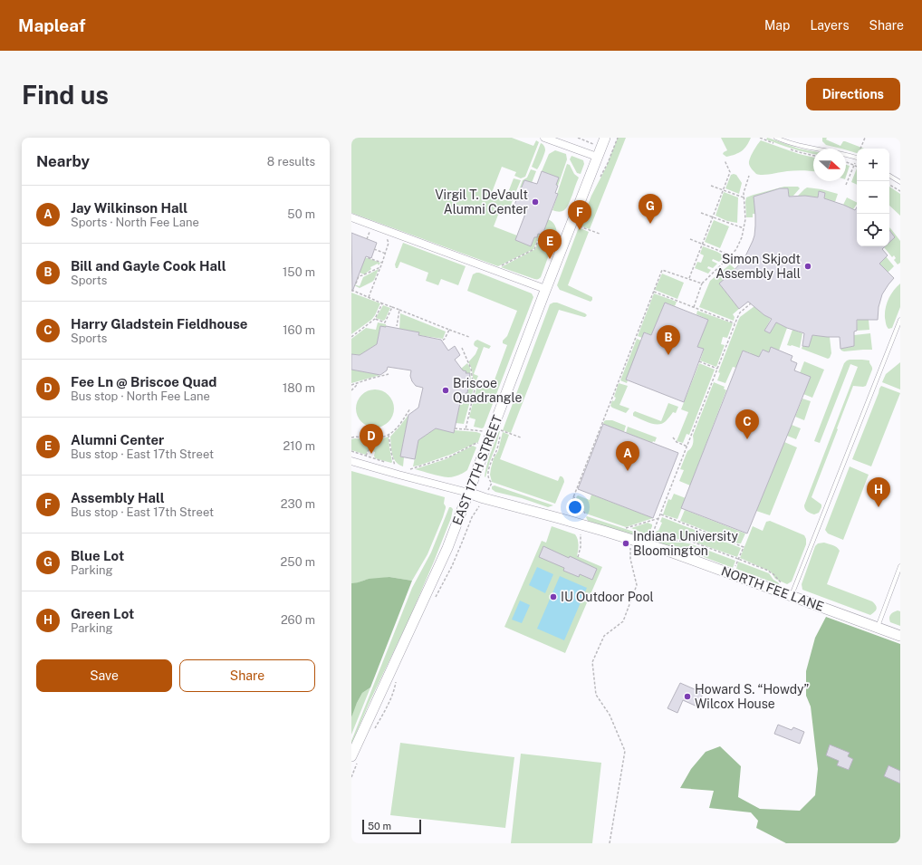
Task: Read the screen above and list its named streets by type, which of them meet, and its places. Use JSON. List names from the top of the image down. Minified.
{"streets":{"main road":["EAST 17TH STREET","NORTH FEE LANE"]},"crossings":[["EAST 17TH STREET","NORTH FEE LANE"]],"places":["Virgil T. DeVault Alumni Center","Simon Skjodt Assembly Hall","Briscoe Quadrangle","Indiana University Bloomington","IU Outdoor Pool","Howard S. “Howdy” Wilcox House"],"scale_bar":"50 m","north":"right","page":{"header":"Mapleaf","nav":["Map","Layers","Share"],"buttons":["Directions",["Save","Share"]],"title":"Find us","heading":["Nearby","8 results"],"map_buttons":["+","−"],"list":[{"mark":"A","name":"Jay Wilkinson Hall","note":"Sports · North Fee Lane","value":"50 m"},{"mark":"B","name":"Bill and Gayle Cook Hall","note":"Sports","value":"150 m"},{"mark":"C","name":"Harry Gladstein Fieldhouse","note":"Sports","value":"160 m"},{"mark":"D","name":"Fee Ln @ Briscoe Quad","note":"Bus stop · North Fee Lane","value":"180 m"},{"mark":"E","name":"Alumni Center","note":"Bus stop · East 17th Street","value":"210 m"},{"mark":"F","name":"Assembly Hall","note":"Bus stop · East 17th Street","value":"230 m"},{"mark":"G","name":"Blue Lot","note":"Parking","value":"250 m"},{"mark":"H","name":"Green Lot","note":"Parking","value":"260 m"}],"pins":["G","F","E","B","C","D","A","H"],"scale":"50 m"}}
